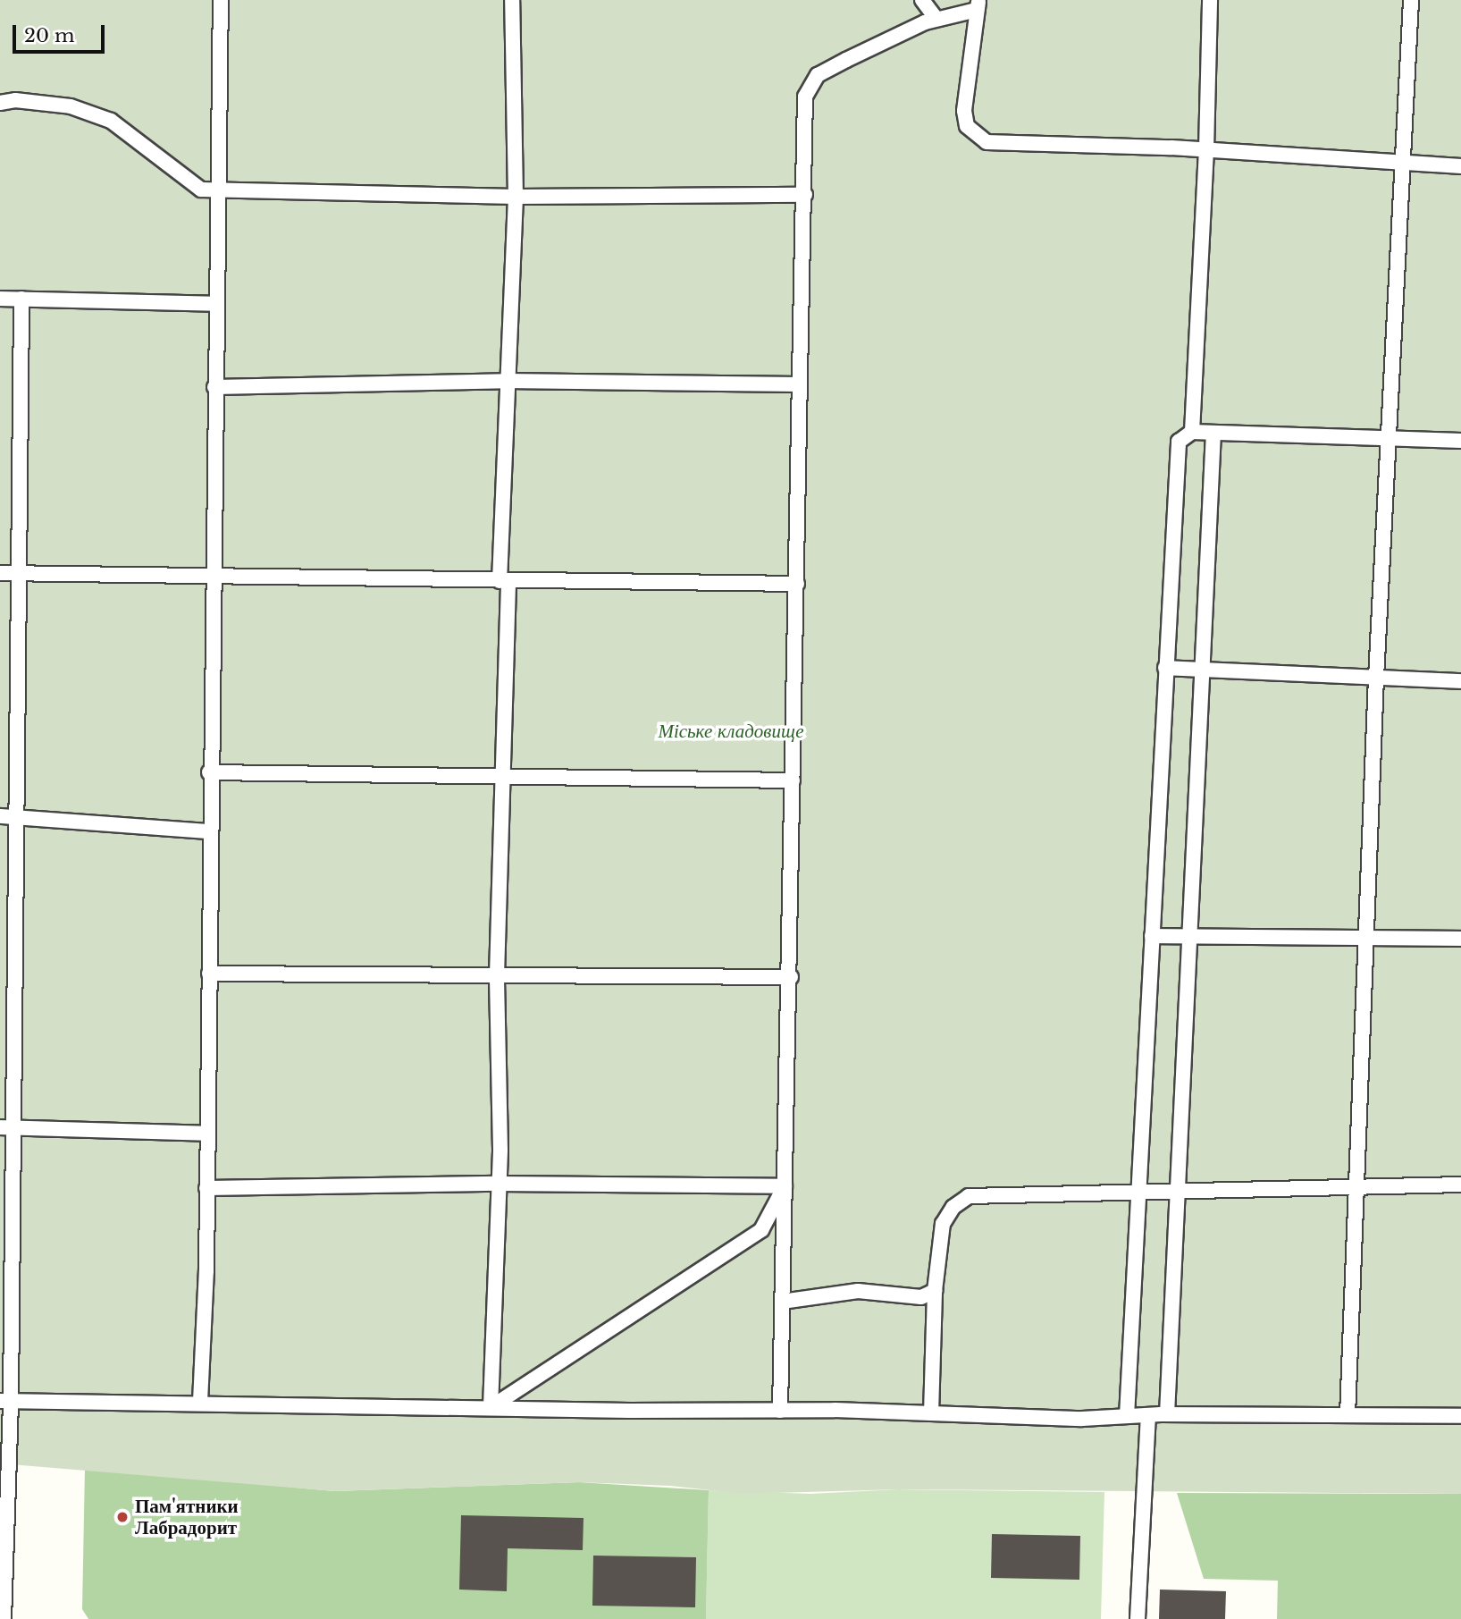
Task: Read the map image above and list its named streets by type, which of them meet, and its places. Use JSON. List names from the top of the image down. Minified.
{"parks":["Міське кладовище"],"places":["Пам'ятники Лабрадорит"],"scale_bar":"20 m"}
